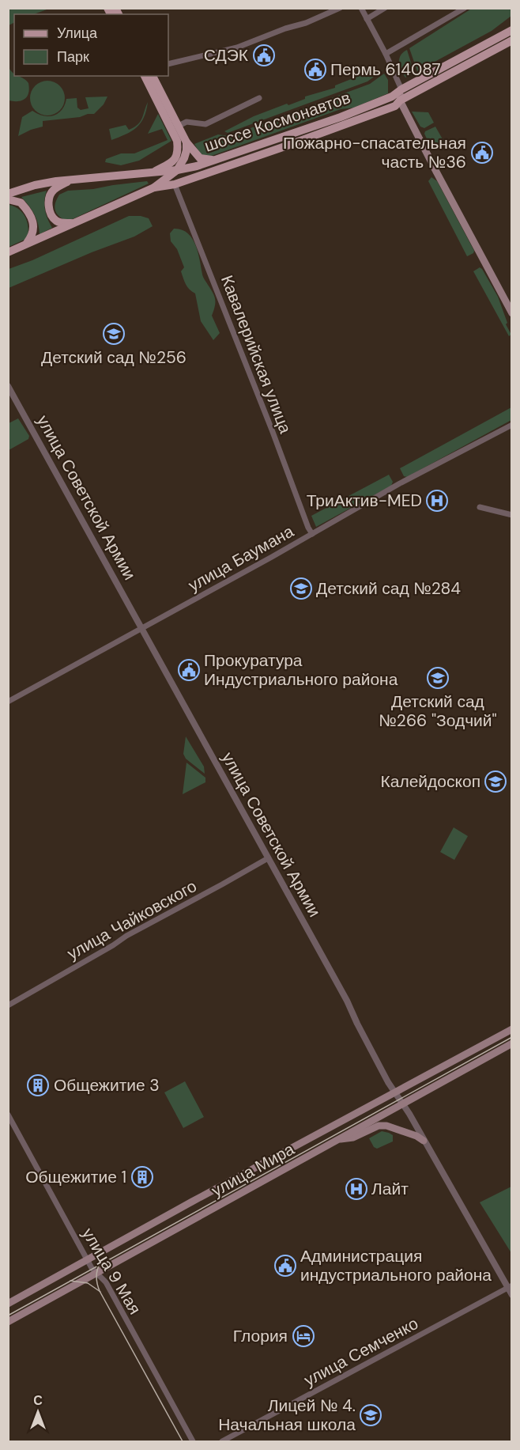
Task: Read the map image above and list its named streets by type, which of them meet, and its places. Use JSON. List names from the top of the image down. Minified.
{"streets":{"main road":["шоссе Космонавтов","улица Мира"],"street":["Кавалерийская улица","улица Советской Армии","улица Баумана","улица Чайковского","улица 9 Мая","улица Семченко"]},"crossings":[["шоссе Космонавтов","Кавалерийская улица"],["Кавалерийская улица","улица Баумана"],["улица Советской Армии","улица Баумана"],["улица Советской Армии","улица Чайковского"],["улица Советской Армии","улица Мира"],["улица Советской Армии","улица Семченко"],["улица Мира","улица 9 Мая"]],"places":{"public building":["СДЭК","Пермь 614087","Пожарно-спасательная часть №36","Прокуратура Индустриального района","Администрация индустриального района"],"school or university":["Детский сад №256","Детский сад №284","Детский сад №266 \"Зодчий\"","Калейдоскоп","Лицей № 4. Начальная школа"],"hospital":["ТриАктив-MED","Лайт"],"building":["Общежитие 3","Общежитие 1"],"hotel":["Глория"]},"legend":["Улица","Парк"],"north":"top"}
